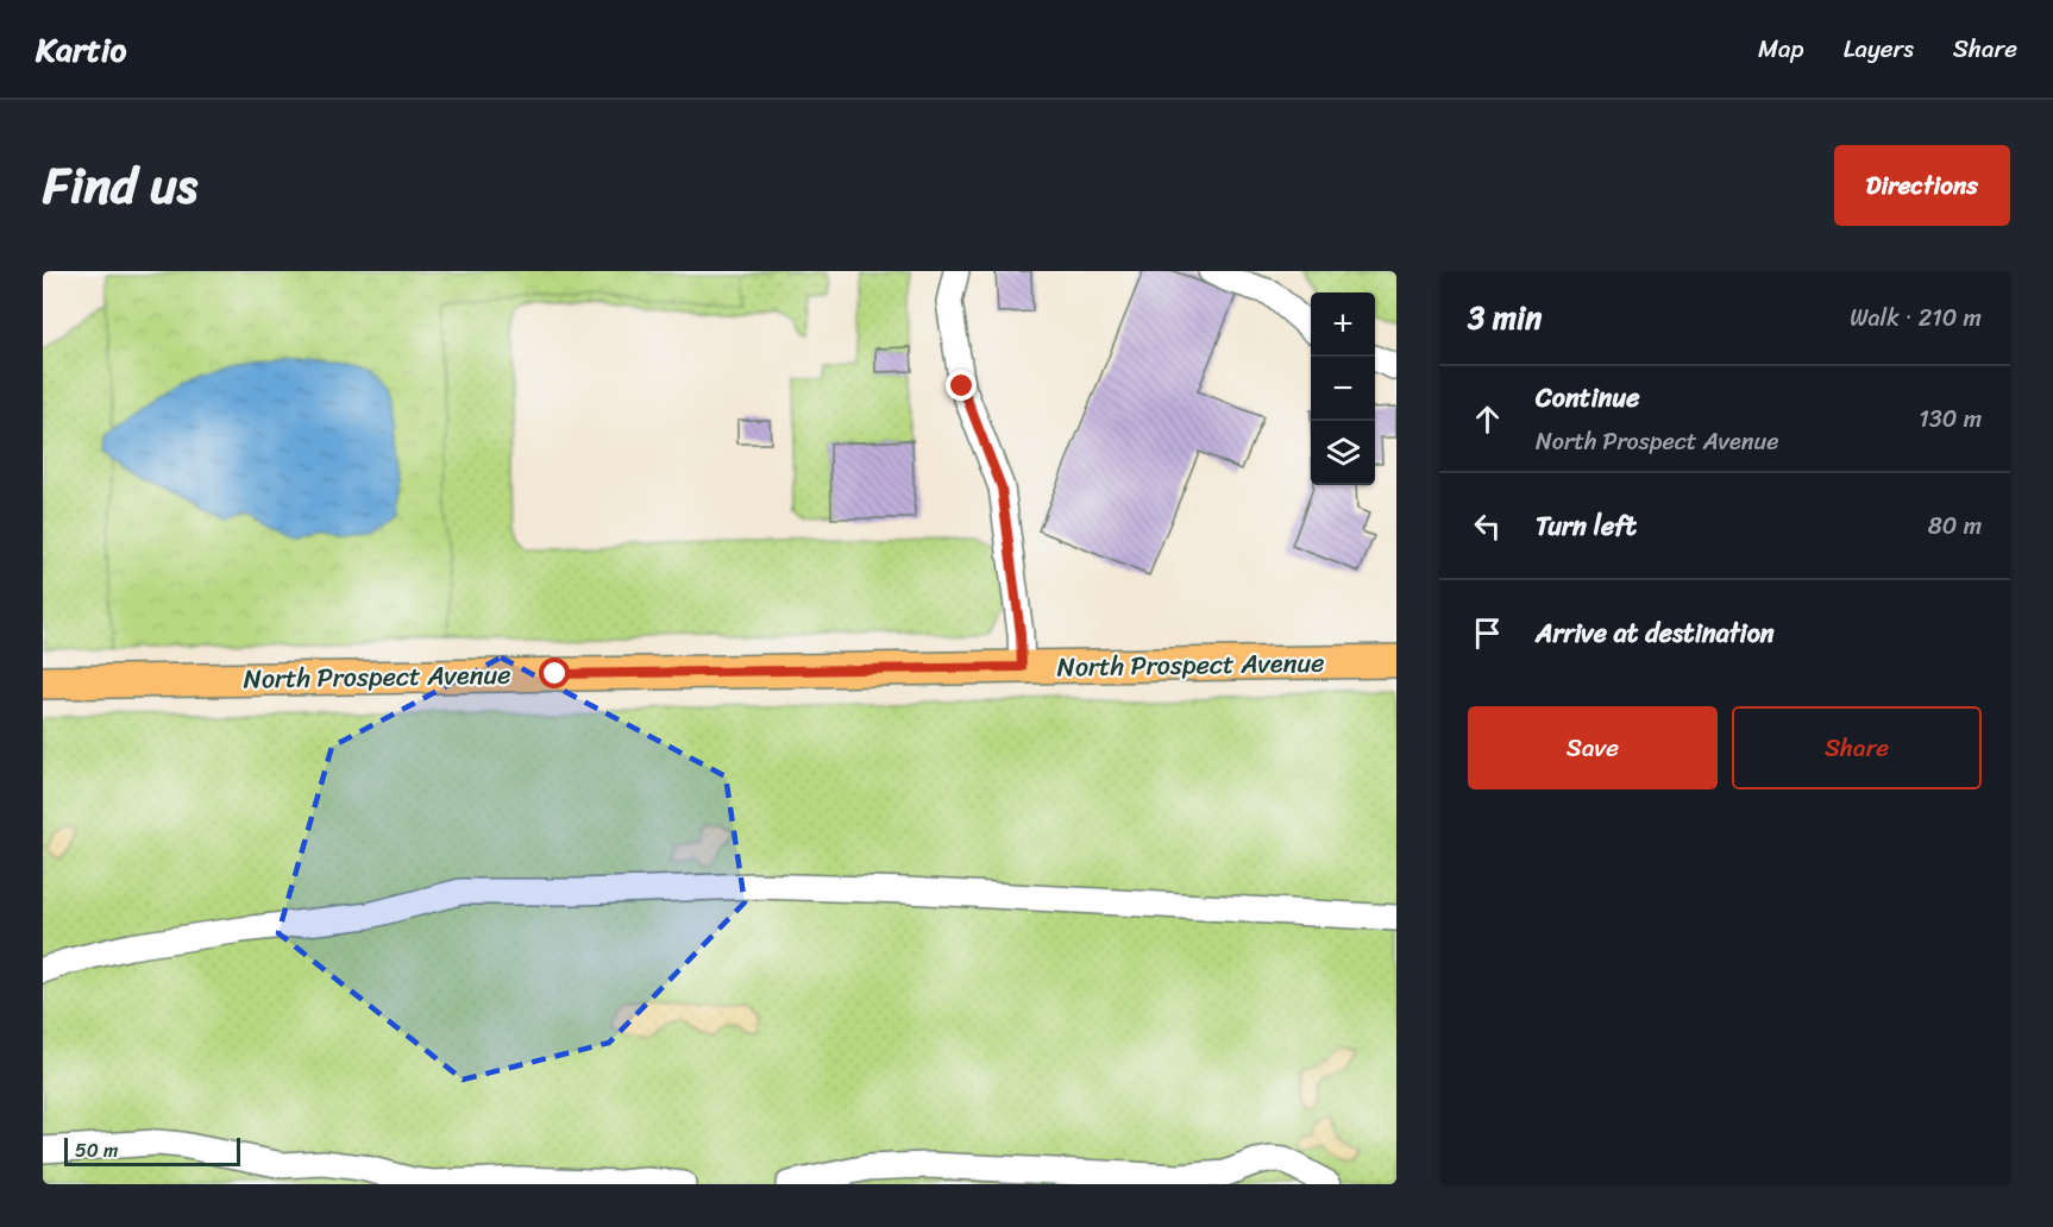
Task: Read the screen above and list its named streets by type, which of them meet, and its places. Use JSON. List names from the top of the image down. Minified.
{"streets":{"main road":["North Prospect Avenue"]},"scale_bar":"50 m","page":{"header":"Kartio","nav":["Map","Layers","Share"],"title":"Find us","buttons":["Directions",["Save","Share"]],"heading":["3 min","Walk · 210 m"],"map_buttons":["+","−"],"list":[["Continue","North Prospect Avenue","130 m"],["Turn left","80 m"],"Arrive at destination"],"scale":"50 m"}}
